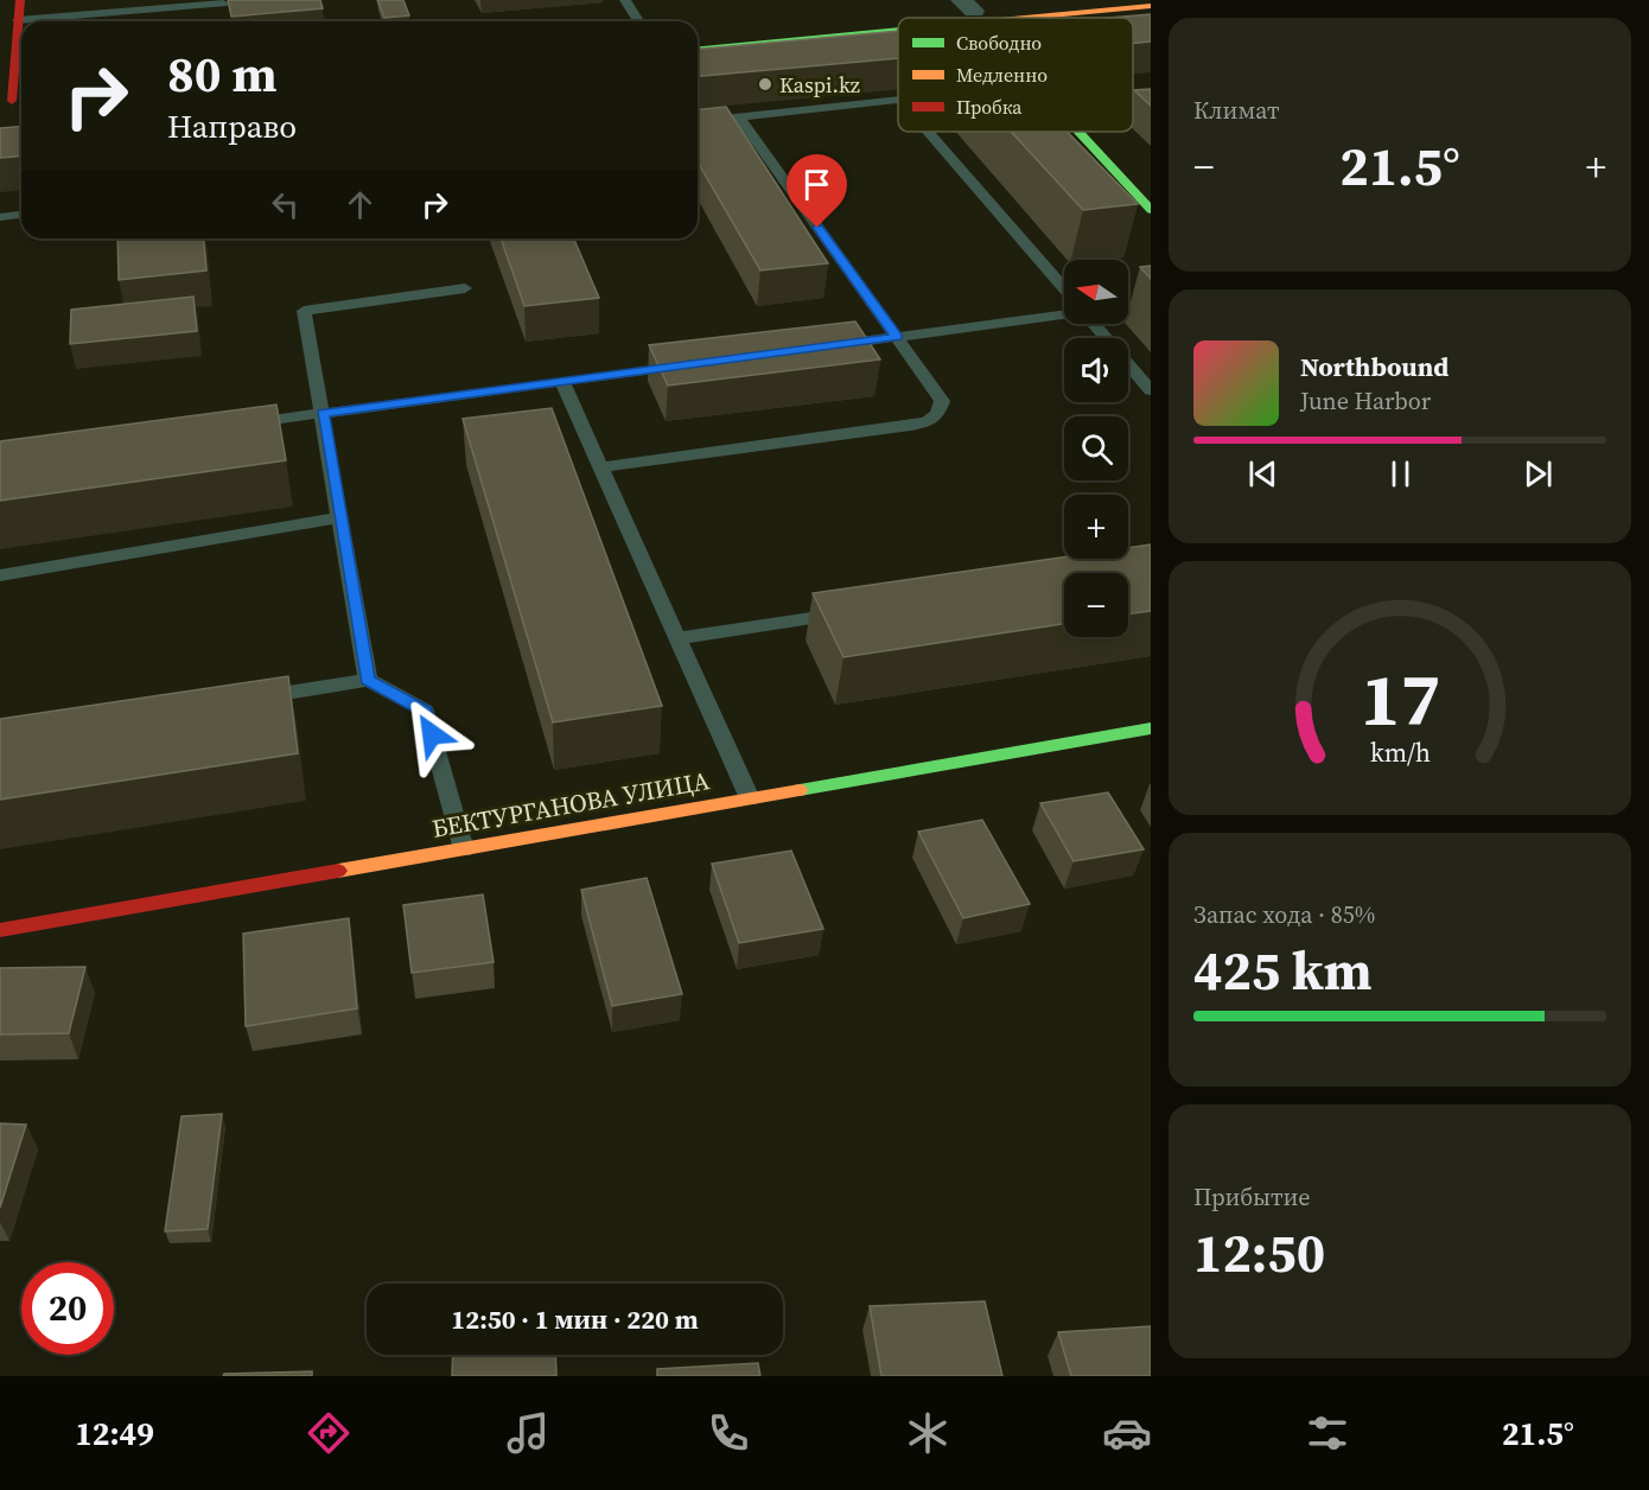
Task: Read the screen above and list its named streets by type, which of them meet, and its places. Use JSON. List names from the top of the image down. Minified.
{"streets":{"street":["БЕКТУРГАНОВА УЛИЦА"]},"places":["Kaspi.kz"],"legend":["Свободно","Медленно","Пробка"],"north":"left","page":{"tile":["Климат",["Запас хода · 85%","425 km"],["Прибытие","12:50"]],"turn":["80 m","Направо"],"heat":["−","21.5°","+"],"map_buttons":["+","−"],"song":["Northbound","June Harbor"],"limit":"20","trip":"12:50 · 1 мин · 220 m","tabs":["12:49","21.5°"],"gauge":["17","km/h"]}}
